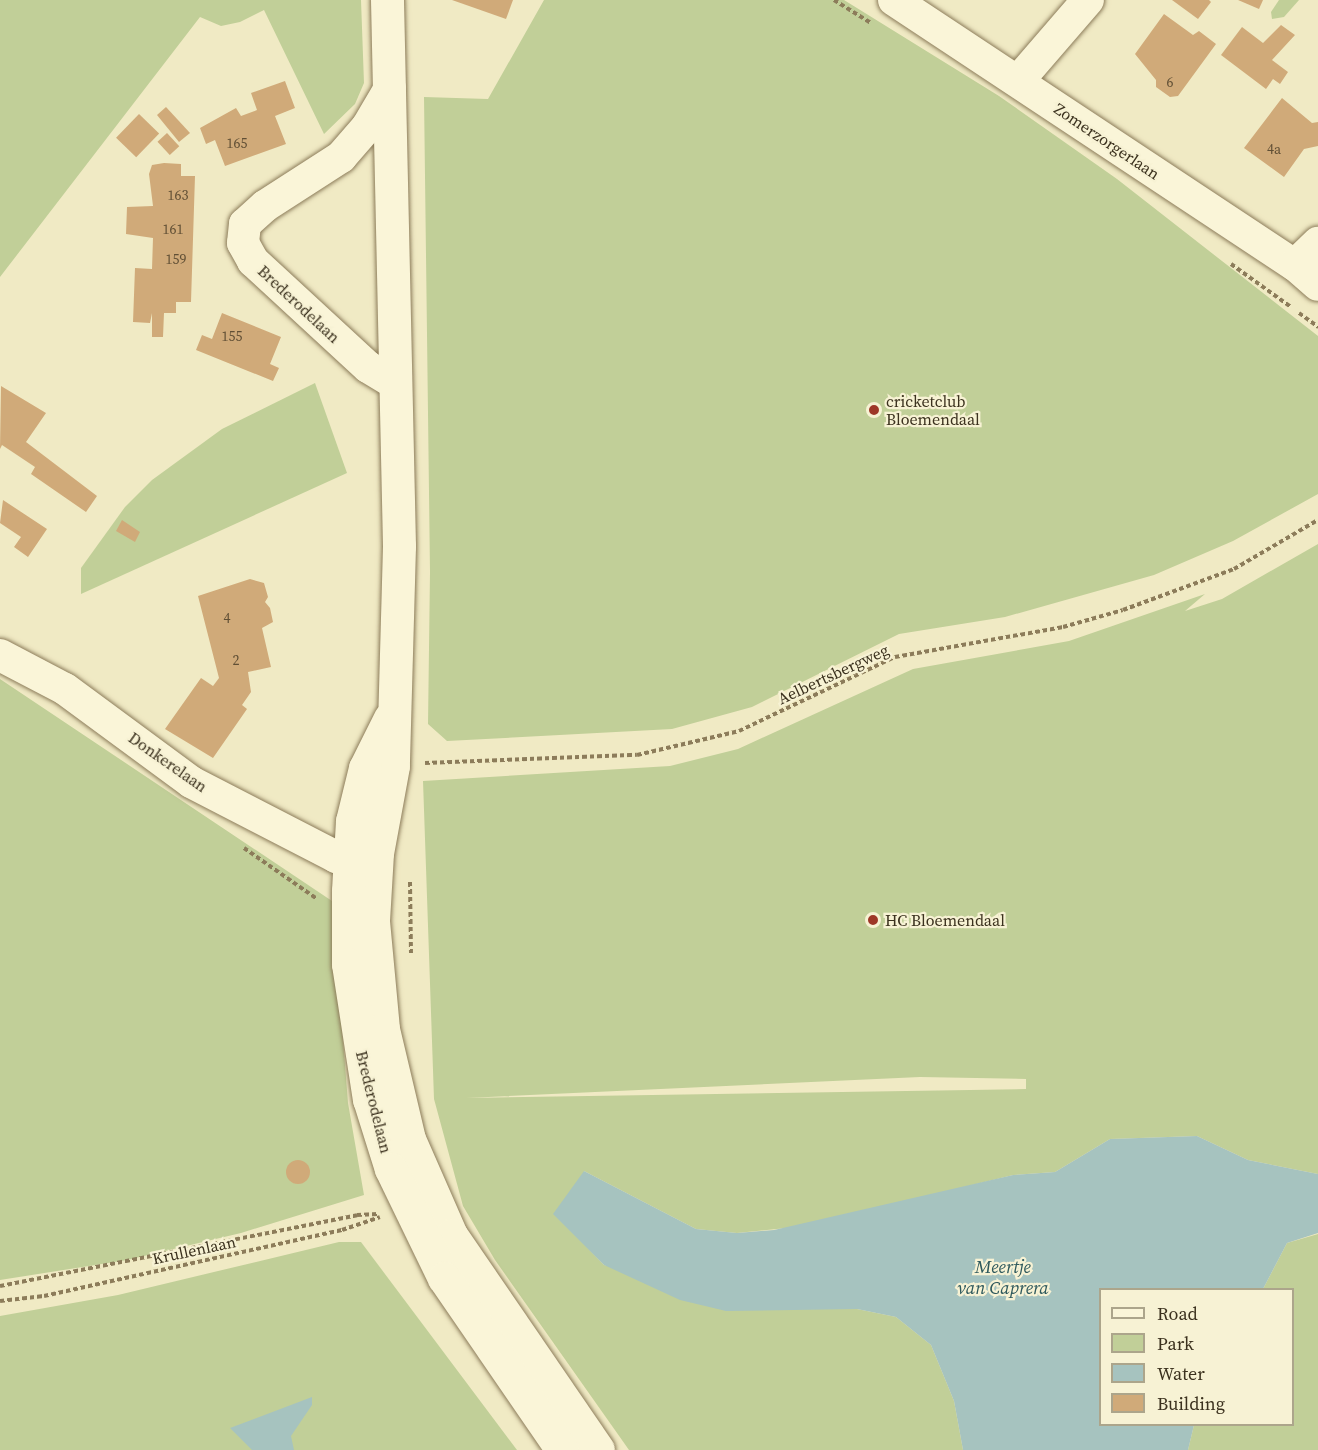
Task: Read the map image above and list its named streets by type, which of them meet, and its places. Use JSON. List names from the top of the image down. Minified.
{"streets":{"street":["Zomerzorgerlaan","Brederodelaan","Donkerelaan"],"path":["Aelbertsbergweg","Krullenlaan"]},"crossings":[["Brederodelaan","Donkerelaan"],["Brederodelaan","Krullenlaan"]],"water":["Meertje van Caprera"],"places":["cricketclub Bloemendaal","HC Bloemendaal"],"house_numbers":["6","165","4a","163","161","159","155","4","2"],"legend":["Road","Park","Water","Building"]}
